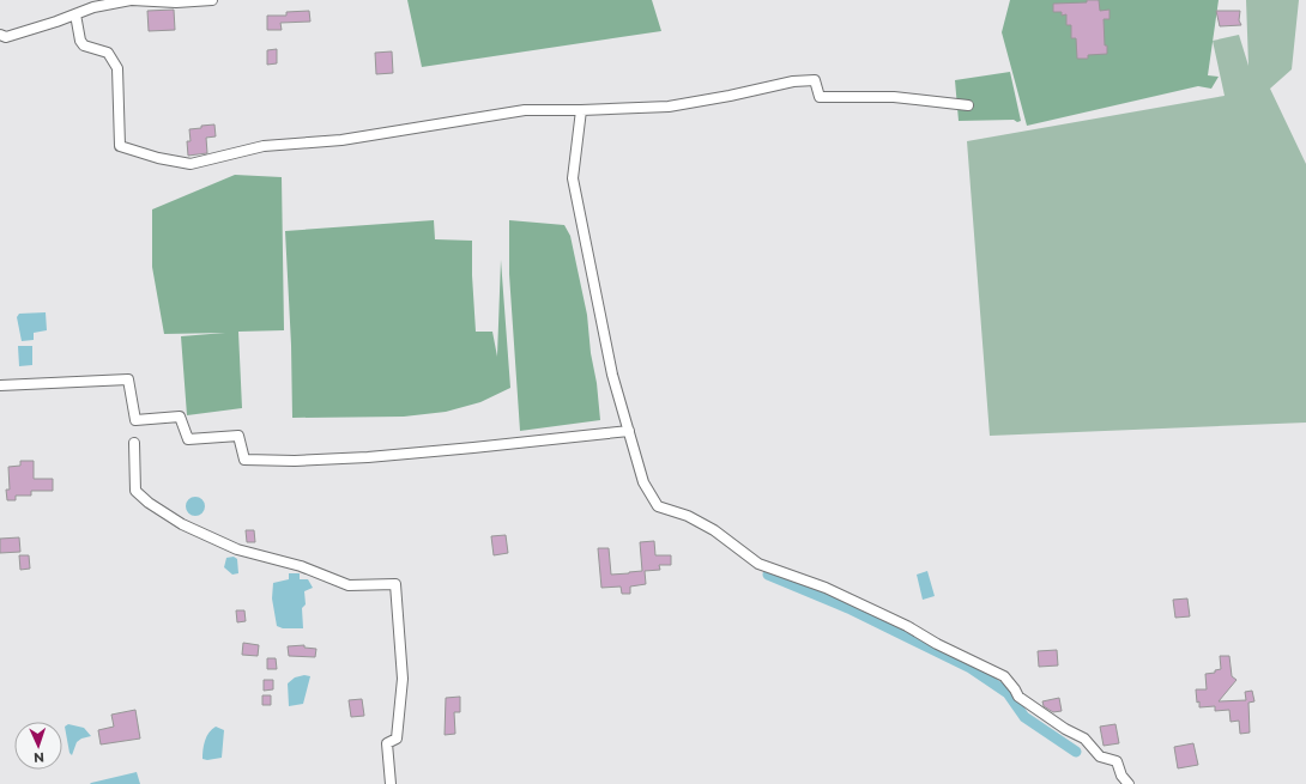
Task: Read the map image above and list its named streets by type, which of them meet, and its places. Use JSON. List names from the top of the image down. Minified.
{"north":"bottom"}
